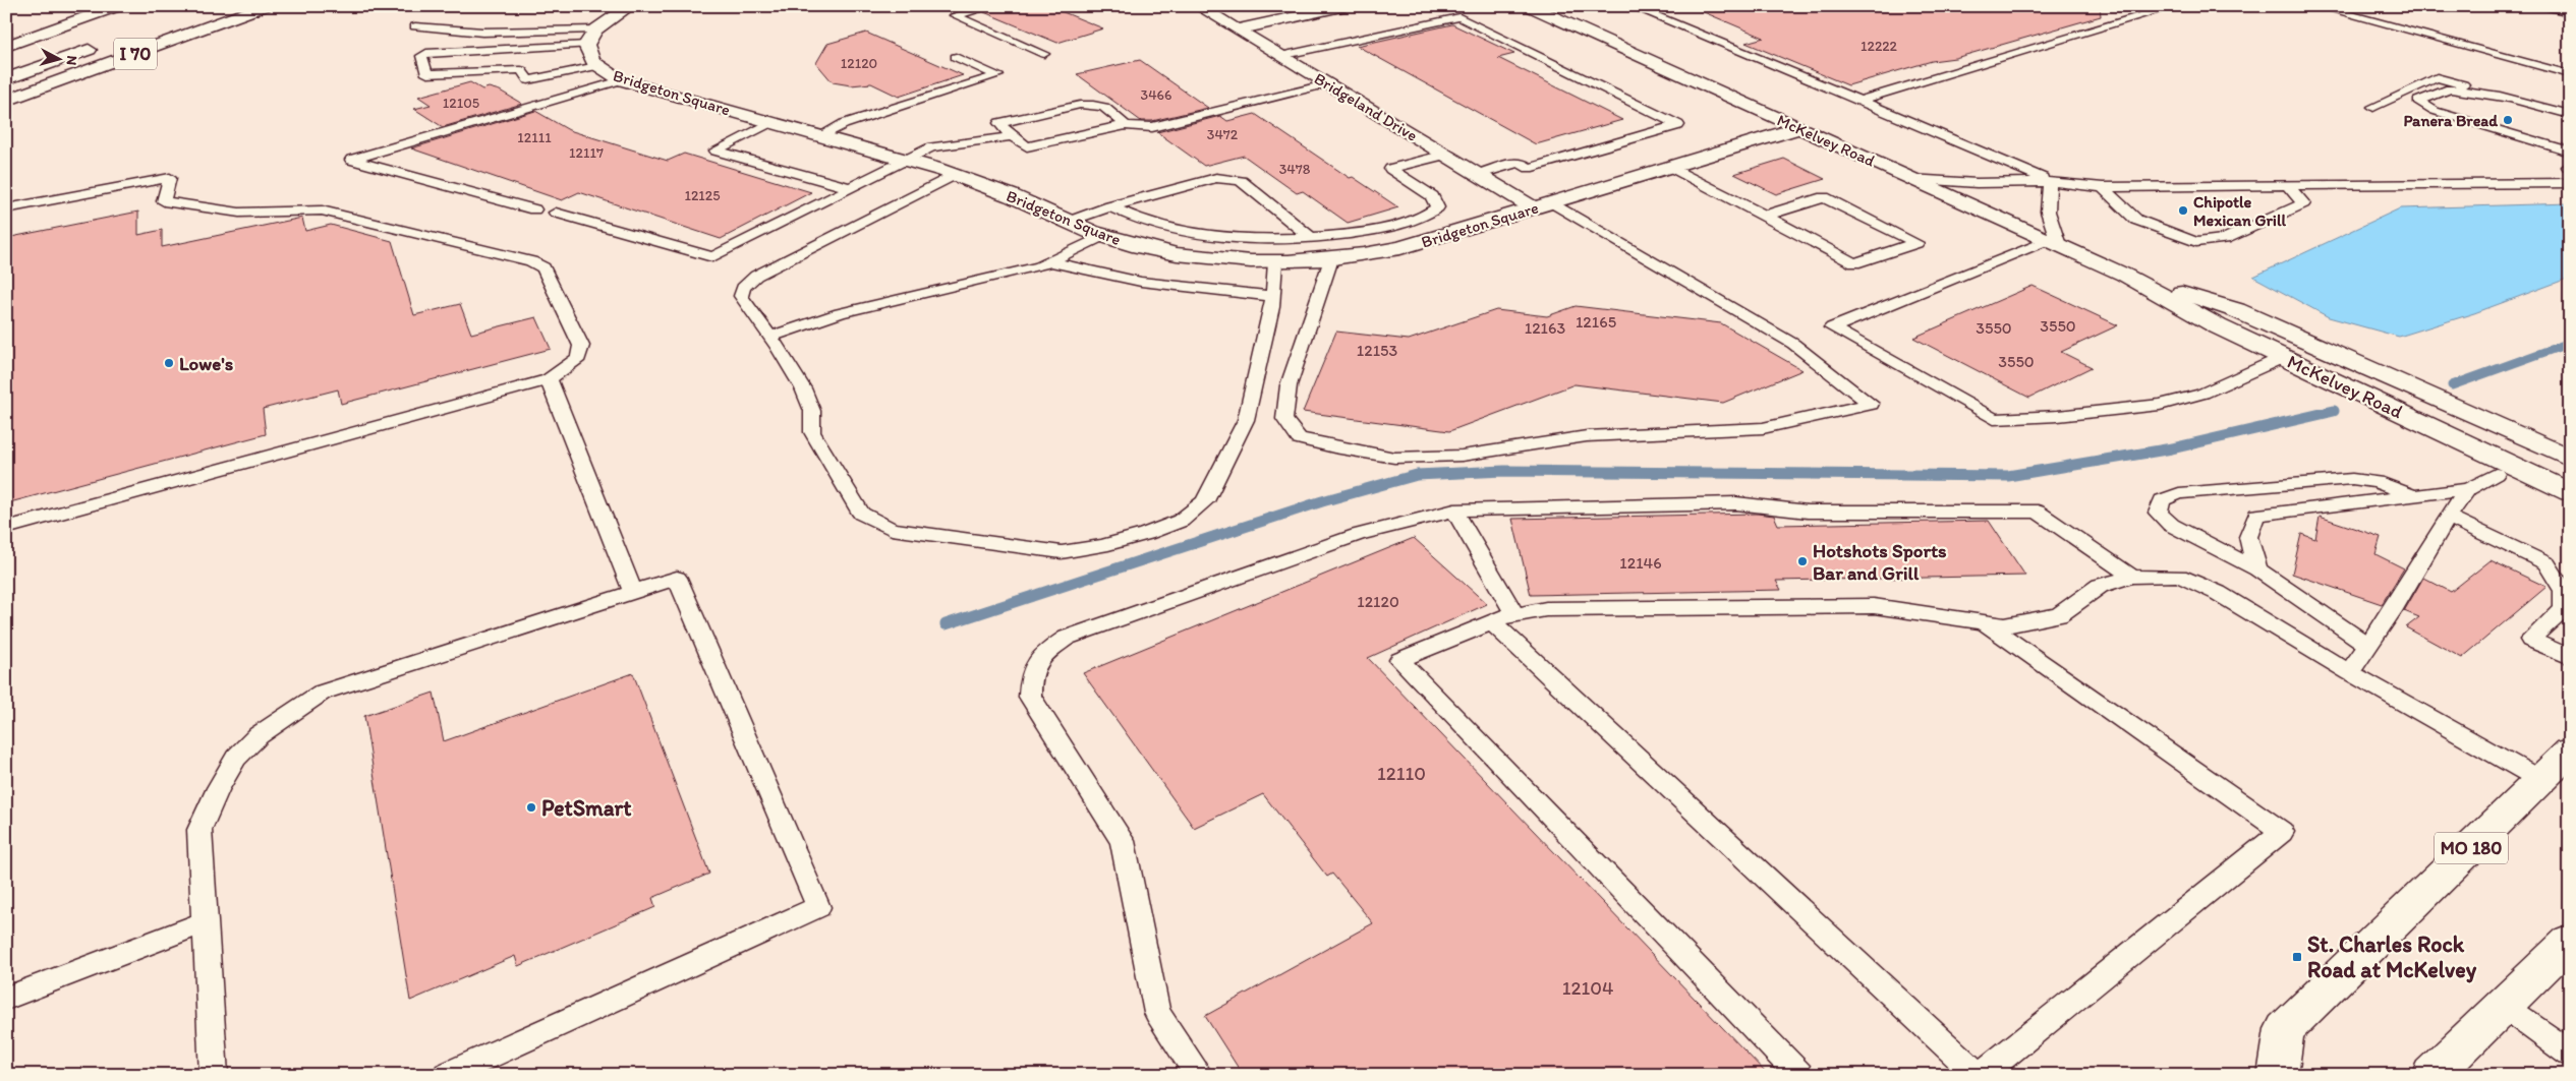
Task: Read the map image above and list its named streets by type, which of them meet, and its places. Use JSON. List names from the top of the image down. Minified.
{"streets":{"main road":["I 70","Bridgeton Square","Bridgeland Drive","McKelvey Road","MO 180"]},"crossings":[["Bridgeton Square","Bridgeland Drive"],["Bridgeton Square","McKelvey Road"]],"places":{"other":["Panera Bread","Chipotle Mexican Grill","Lowe's","Hotshots Sports Bar and Grill","PetSmart"],"transit":["St. Charles Rock Road at McKelvey"]},"house_numbers":["12222","12120","3466","12105","3472","12111","12117","3478","12125","12165","3550","12163","3550","12153","3550","12146","12120","12110","12104"],"north":"right"}
